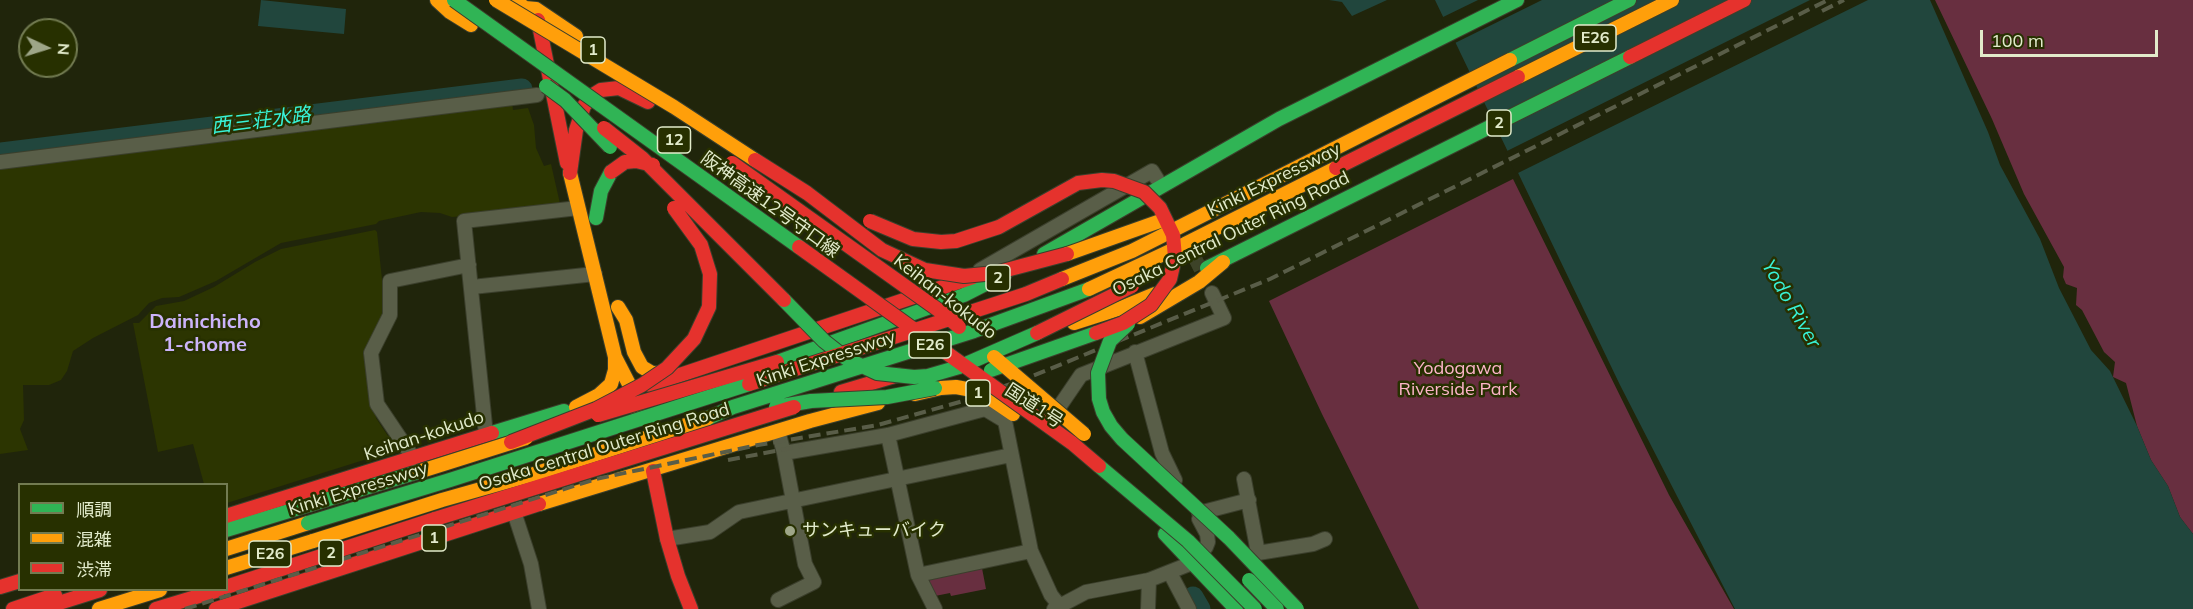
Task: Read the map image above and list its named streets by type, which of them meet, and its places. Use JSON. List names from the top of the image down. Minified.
{"streets":{"main road":["E26","1","2","12","Kinki Expressway","阪神高速12号守口線","Osaka Central Outer Ring Road","Keihan-kokudo","国道1号"]},"crossings":[["1","阪神高速12号守口線"],["1","Keihan-kokudo"],["1","国道1号"],["Osaka Central Outer Ring Road","Keihan-kokudo"],["Keihan-kokudo","国道1号"]],"districts":["Dainichicho 1-chome"],"water":["西三荘水路","Yodo River"],"parks":["Yodogawa Riverside Park"],"places":["サンキューバイク"],"legend":["順調","混雑","渋滞"],"scale_bar":"100 m","north":"right"}
